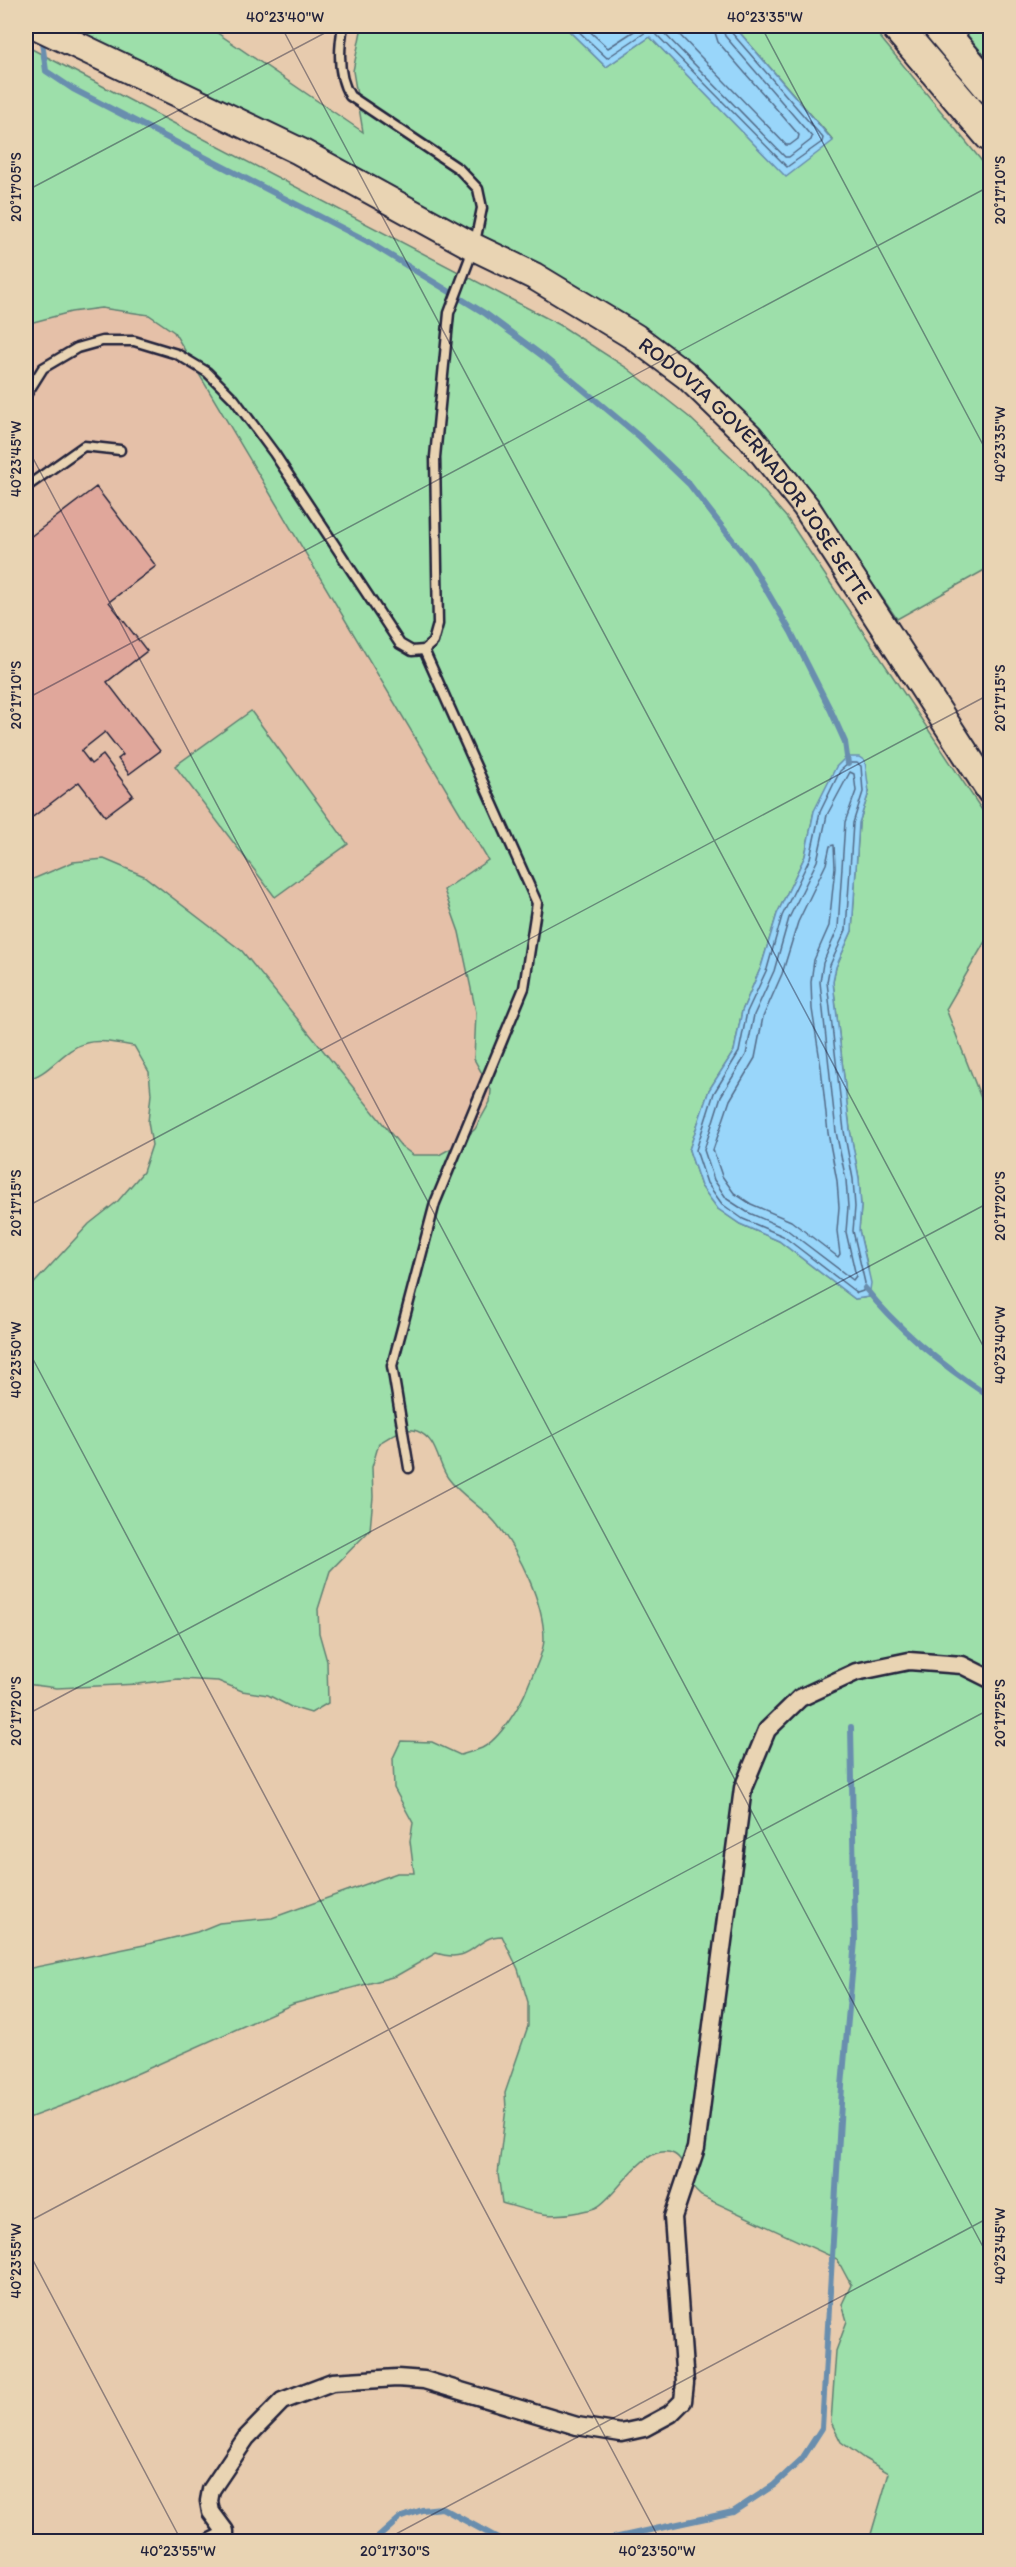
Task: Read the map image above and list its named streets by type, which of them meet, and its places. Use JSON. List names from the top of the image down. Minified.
{"streets":{"main road":["RODOVIA GOVERNADOR JOSÉ SETTE"]},"coordinates":["40°23'40\"W","40°23'35\"W","20°17'05\"S","20°17'10\"S","40°23'45\"W","20°17'15\"S","20°17'20\"S","40°23'50\"W","20°17'25\"S","40°23'55\"W","20°17'30\"S"]}
